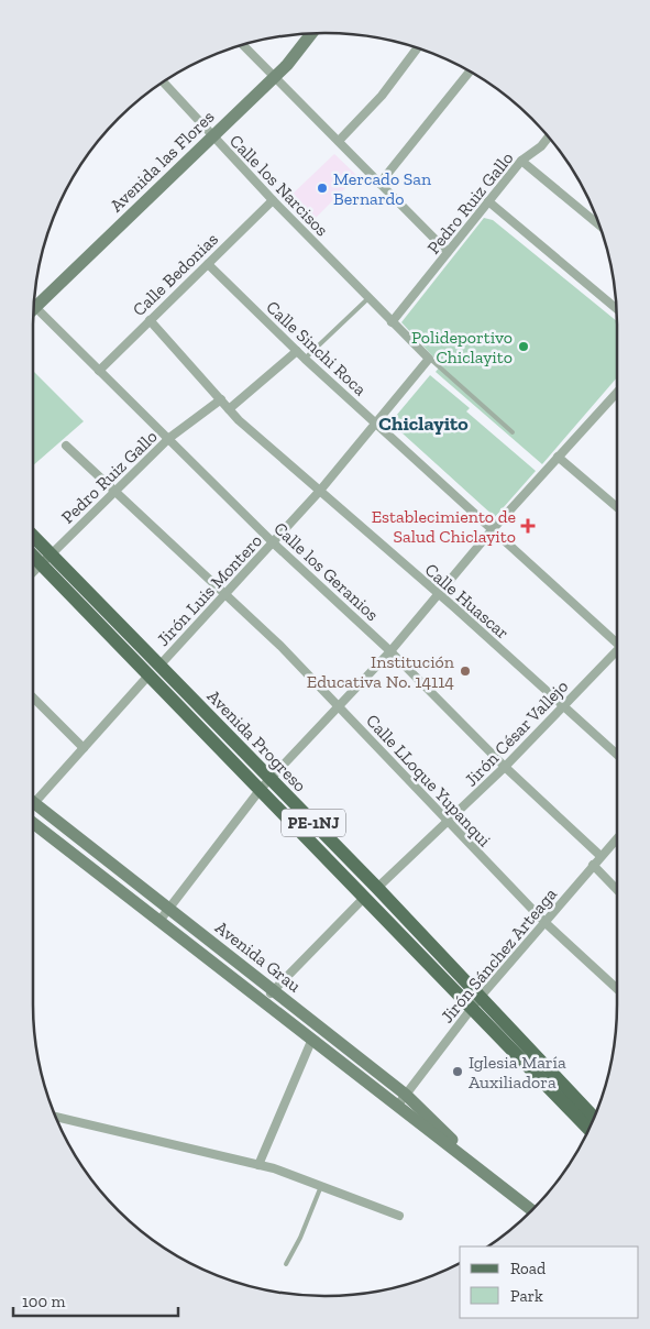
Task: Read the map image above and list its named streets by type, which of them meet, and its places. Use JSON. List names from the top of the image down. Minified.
{"streets":{"main road":["Avenida Progreso","PE-1NJ"],"street":["Avenida las Flores","Calle los Narcisos","Pedro Ruiz Gallo","Calle Bedonias","Calle Sinchi Roca","Calle los Geranios","Jirón Luis Montero","Calle Huascar","Jirón César Vallejo","Calle LLoque Yupanqui","Jirón Sánchez Arteaga","Avenida Grau"]},"crossings":[["Avenida las Flores","Calle los Narcisos"],["Avenida las Flores","Calle los Geranios"],["Calle los Narcisos","Pedro Ruiz Gallo"],["Calle los Narcisos","Calle Bedonias"],["Calle los Narcisos","Jirón Luis Montero"],["Pedro Ruiz Gallo","Calle los Geranios"],["Pedro Ruiz Gallo","Calle Huascar"],["Pedro Ruiz Gallo","Avenida Progreso"],["Pedro Ruiz Gallo","Calle LLoque Yupanqui"],["Calle Bedonias","Calle Sinchi Roca"],["Calle Bedonias","Calle los Geranios"],["Calle Bedonias","Calle Huascar"],["Calle Sinchi Roca","Jirón Luis Montero"],["Calle los Geranios","Jirón Luis Montero"],["Calle los Geranios","Jirón César Vallejo"],["Calle los Geranios","Jirón Sánchez Arteaga"],["Jirón Luis Montero","Calle Huascar"],["Jirón Luis Montero","Avenida Progreso"],["Jirón Luis Montero","Calle LLoque Yupanqui"],["Calle Huascar","Jirón César Vallejo"],["Jirón César Vallejo","Avenida Progreso"],["Jirón César Vallejo","Calle LLoque Yupanqui"],["Avenida Progreso","Jirón Sánchez Arteaga"],["Calle LLoque Yupanqui","Jirón Sánchez Arteaga"],["Jirón Sánchez Arteaga","Avenida Grau"]],"districts":["Chiclayito"],"places":{"other":["Mercado San Bernardo","Polideportivo Chiclayito","Institución Educativa No. 14114","Iglesia María Auxiliadora"],"health":["Establecimiento de Salud Chiclayito"]},"legend":["Road","Park"],"scale_bar":"100 m"}
